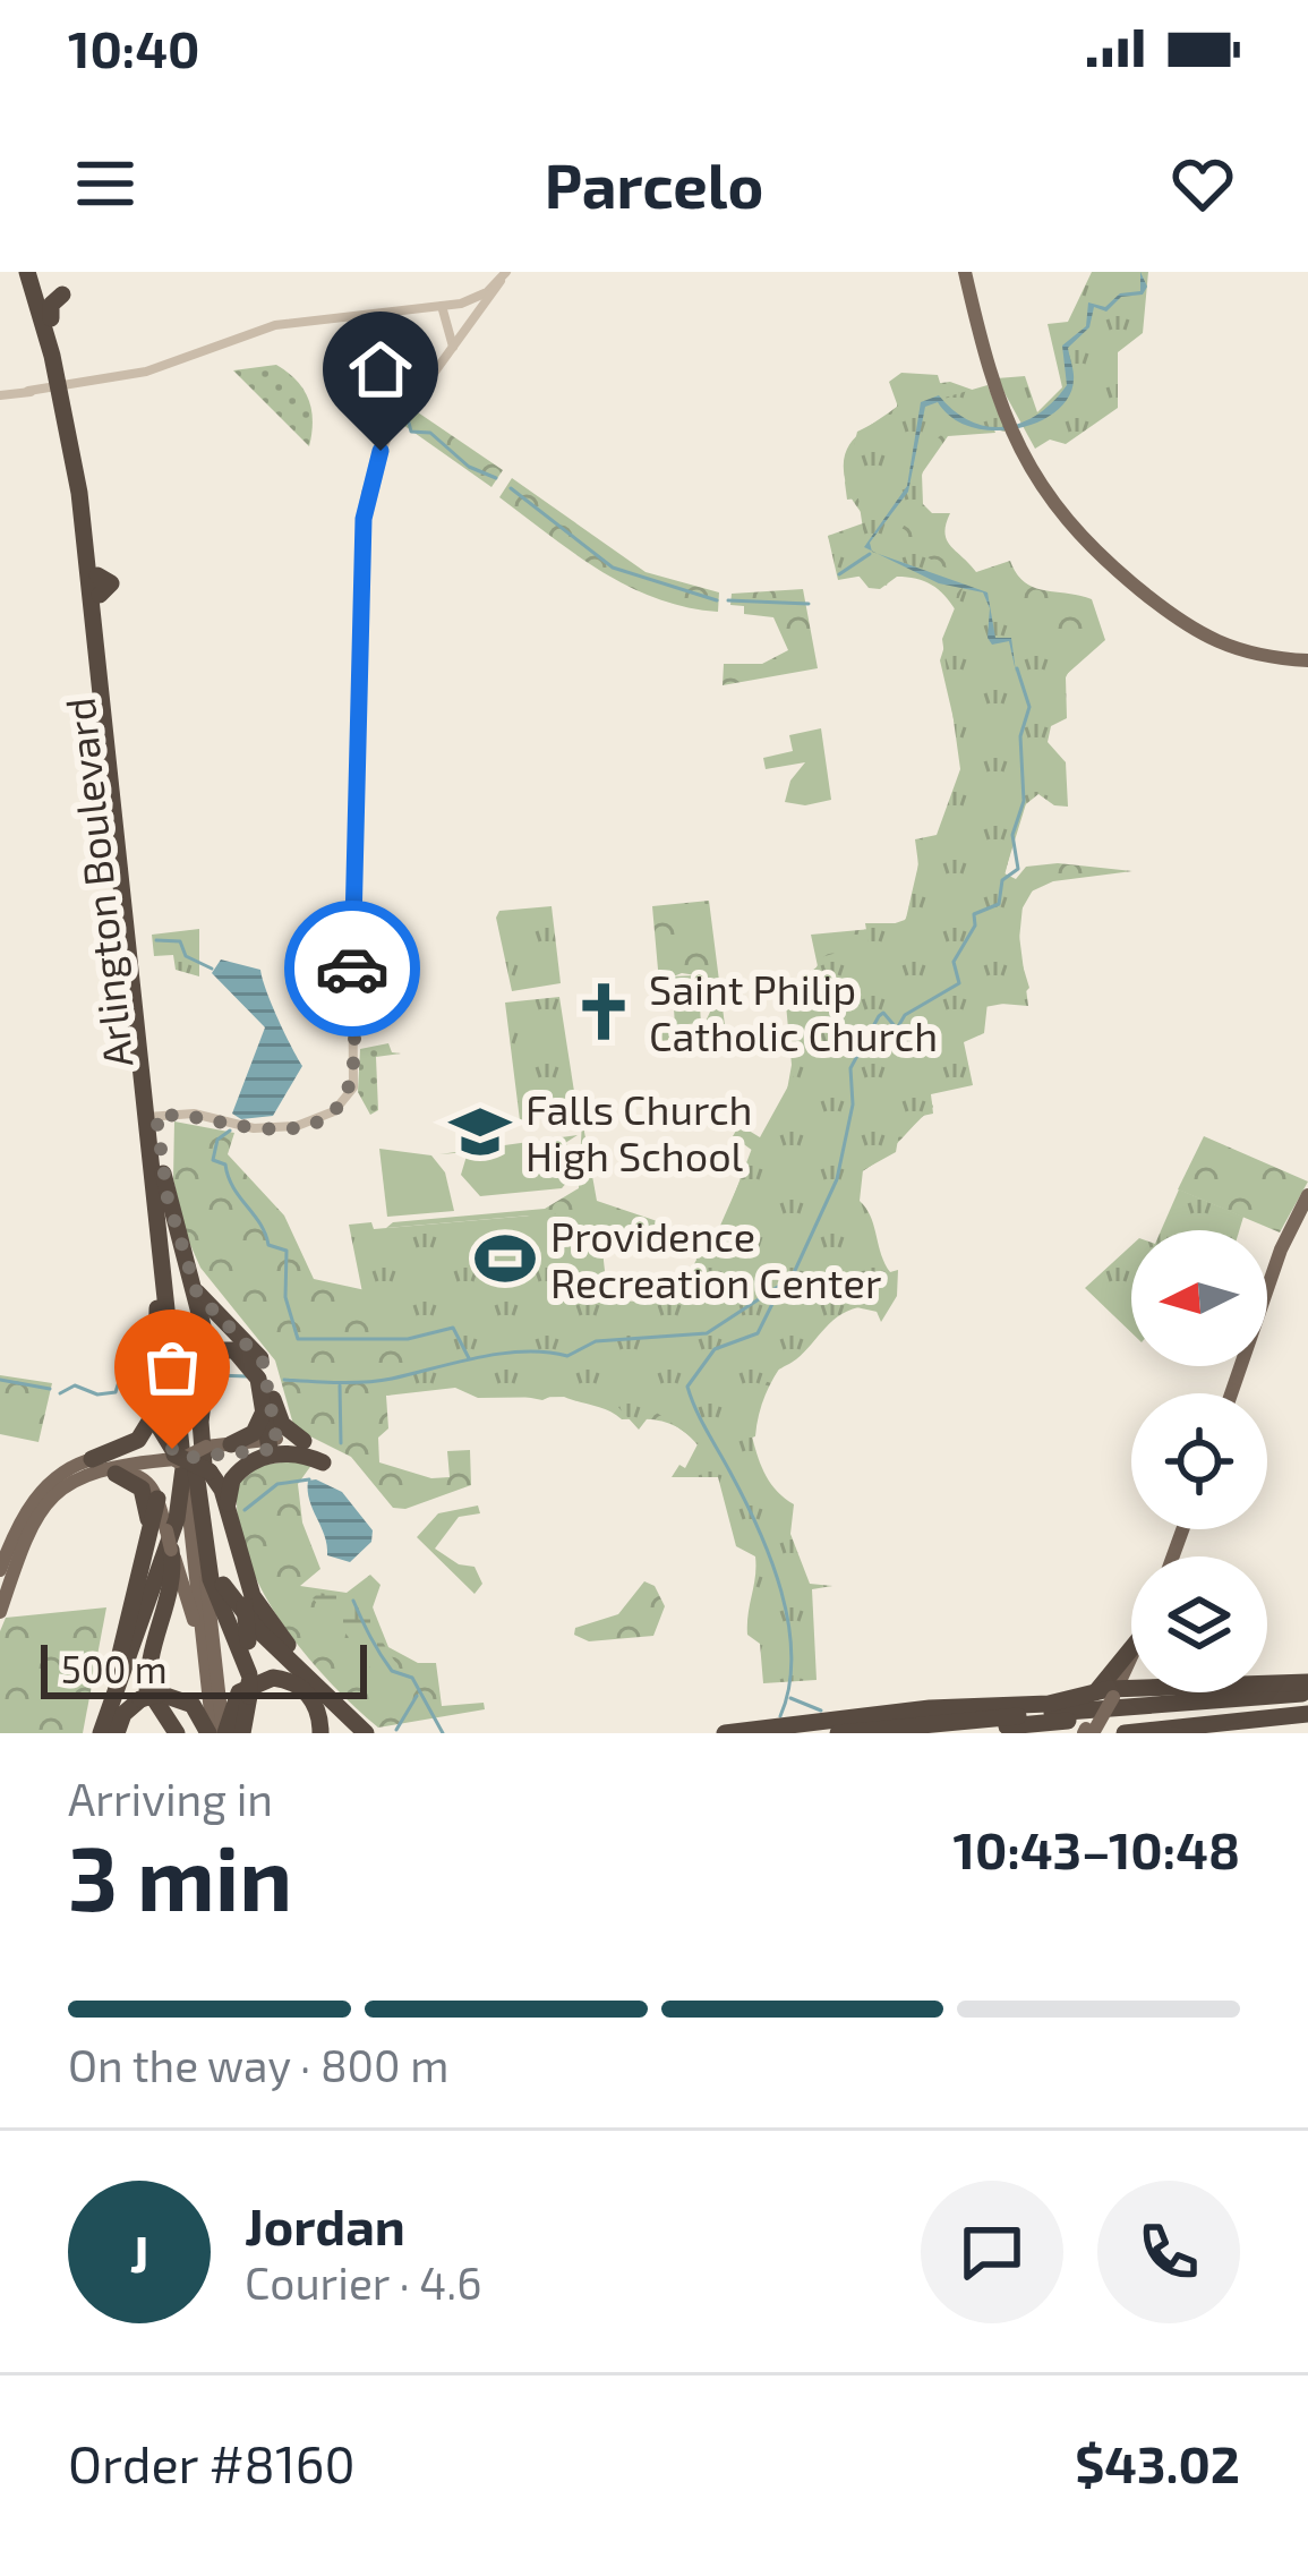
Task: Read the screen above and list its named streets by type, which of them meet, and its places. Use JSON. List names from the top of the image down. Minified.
{"streets":{"highway":["Arlington Boulevard"]},"places":{"church":["Saint Philip Catholic Church"],"school or university":["Falls Church High School"],"sports":["Providence Recreation Center"]},"scale_bar":"500 m","north":"left","page":{"status":"10:40","header":"Parcelo","scale":"500 m","heading":["3 min","Arriving in","10:43–10:48"],"panel":["Jordan","Courier · 4.6","Order #8160","$43.02"],"bar":"On the way · 800 m","round":"J"}}
